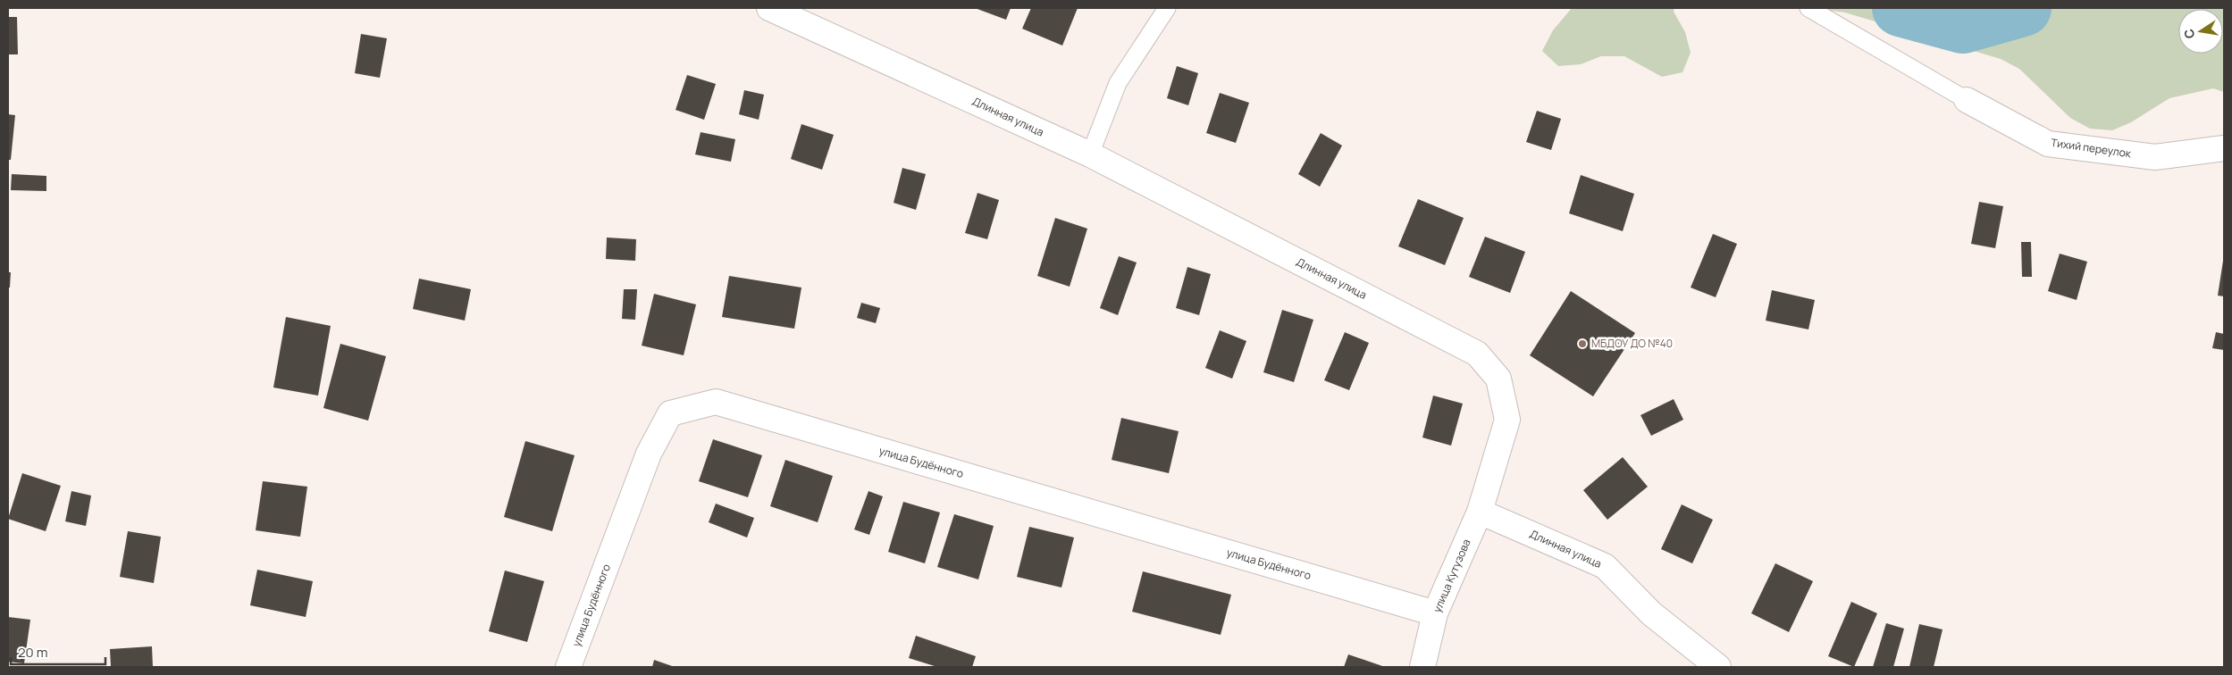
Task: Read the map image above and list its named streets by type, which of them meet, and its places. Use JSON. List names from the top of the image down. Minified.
{"streets":{"street":["Длинная улица","Тихий переулок","улица Будённого","улица Кутузова"]},"crossings":[["Длинная улица","улица Кутузова"],["улица Будённого","улица Кутузова"]],"places":["МБДОУ ДО №40"],"scale_bar":"20 m","north":"left"}
